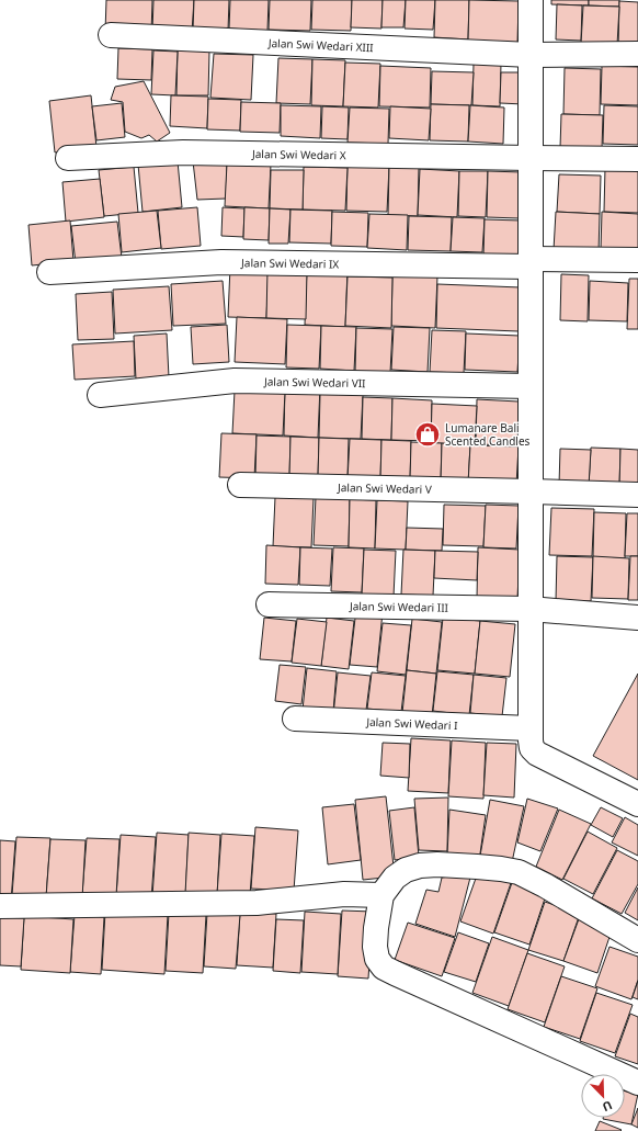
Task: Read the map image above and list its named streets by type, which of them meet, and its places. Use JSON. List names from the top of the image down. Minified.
{"streets":{"street":["Jalan Swi Wedari XIII","Jalan Swi Wedari X","Jalan Swi Wedari IX","Jalan Swi Wedari VII","Jalan Swi Wedari V","Jalan Swi Wedari III","Jalan Swi Wedari I"]},"places":{"shop":["Lumanare Bali Scented Candles"]},"north":"bottom right"}
